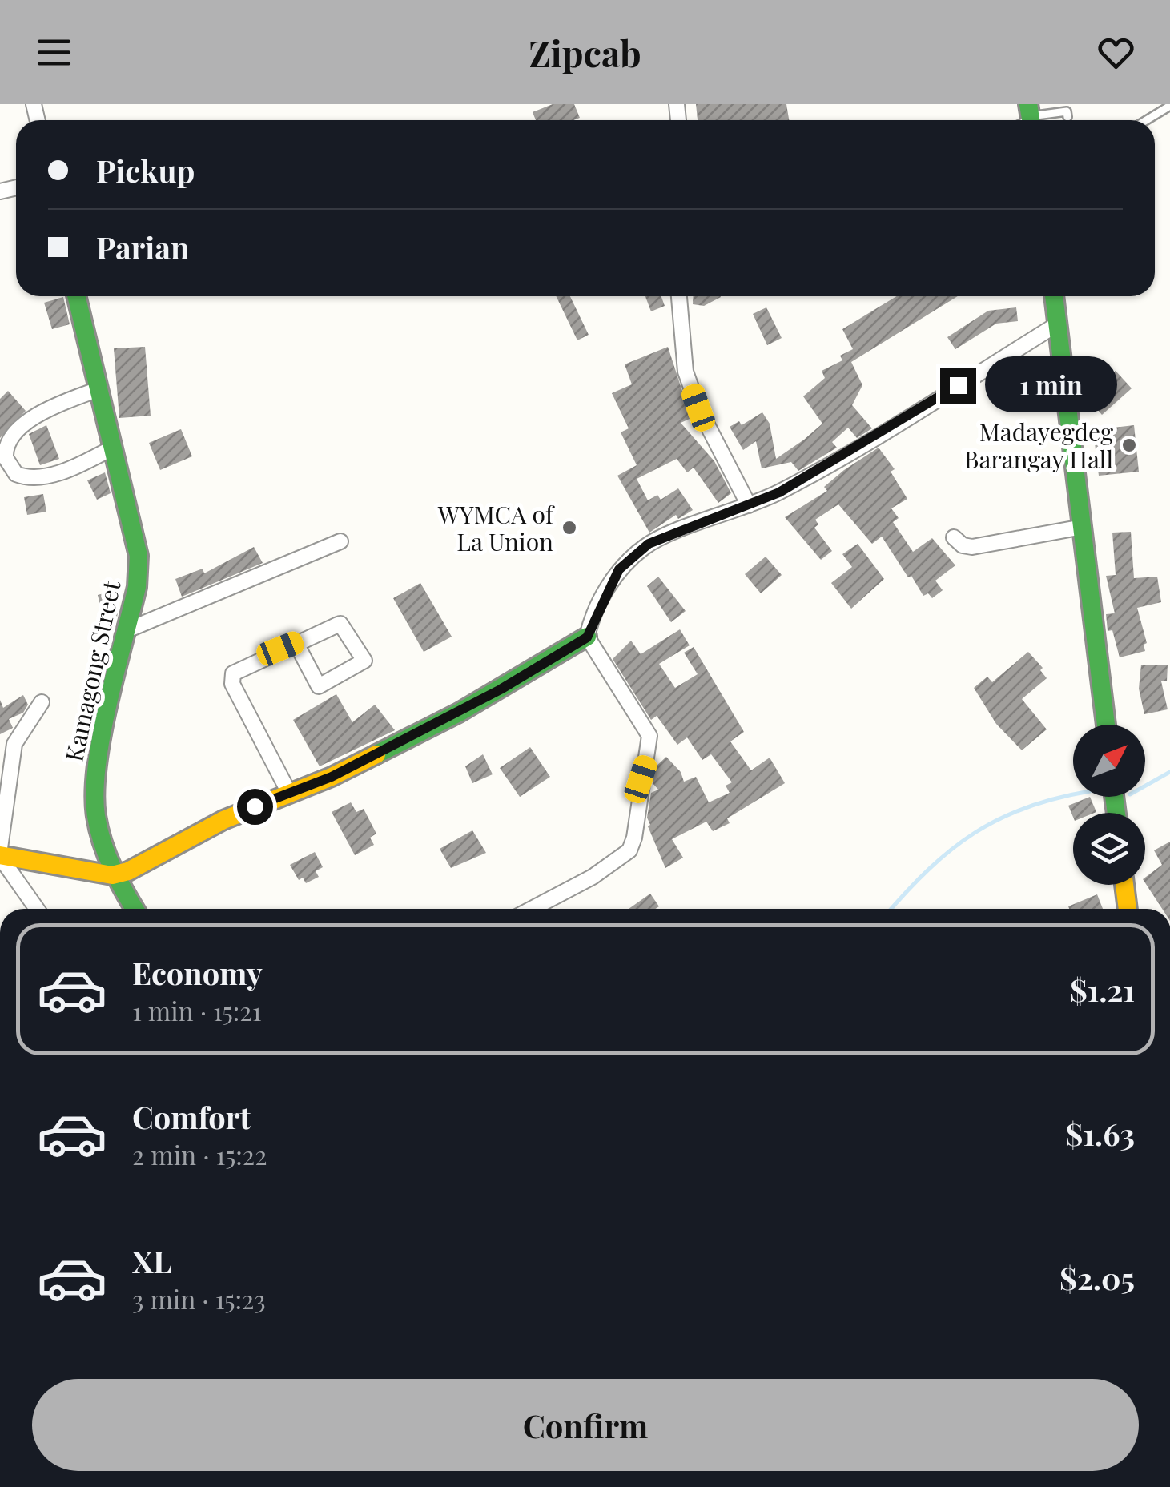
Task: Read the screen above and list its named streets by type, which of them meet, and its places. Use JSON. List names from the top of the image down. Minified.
{"streets":{"street":["Kamagong Street"]},"places":["Madayegdeg Barangay Hall","WYMCA of La Union"],"north":"top right","page":{"header":"Zipcab","banner":["Pickup","Parian"],"bubble":"1 min","list":[{"name":"Economy","note":"1 min · 15:21","value":"$1.21"},{"name":"Comfort","note":"2 min · 15:22","value":"$1.63"},{"name":"XL","note":"3 min · 15:23","value":"$2.05"}],"buttons":"Confirm"}}
